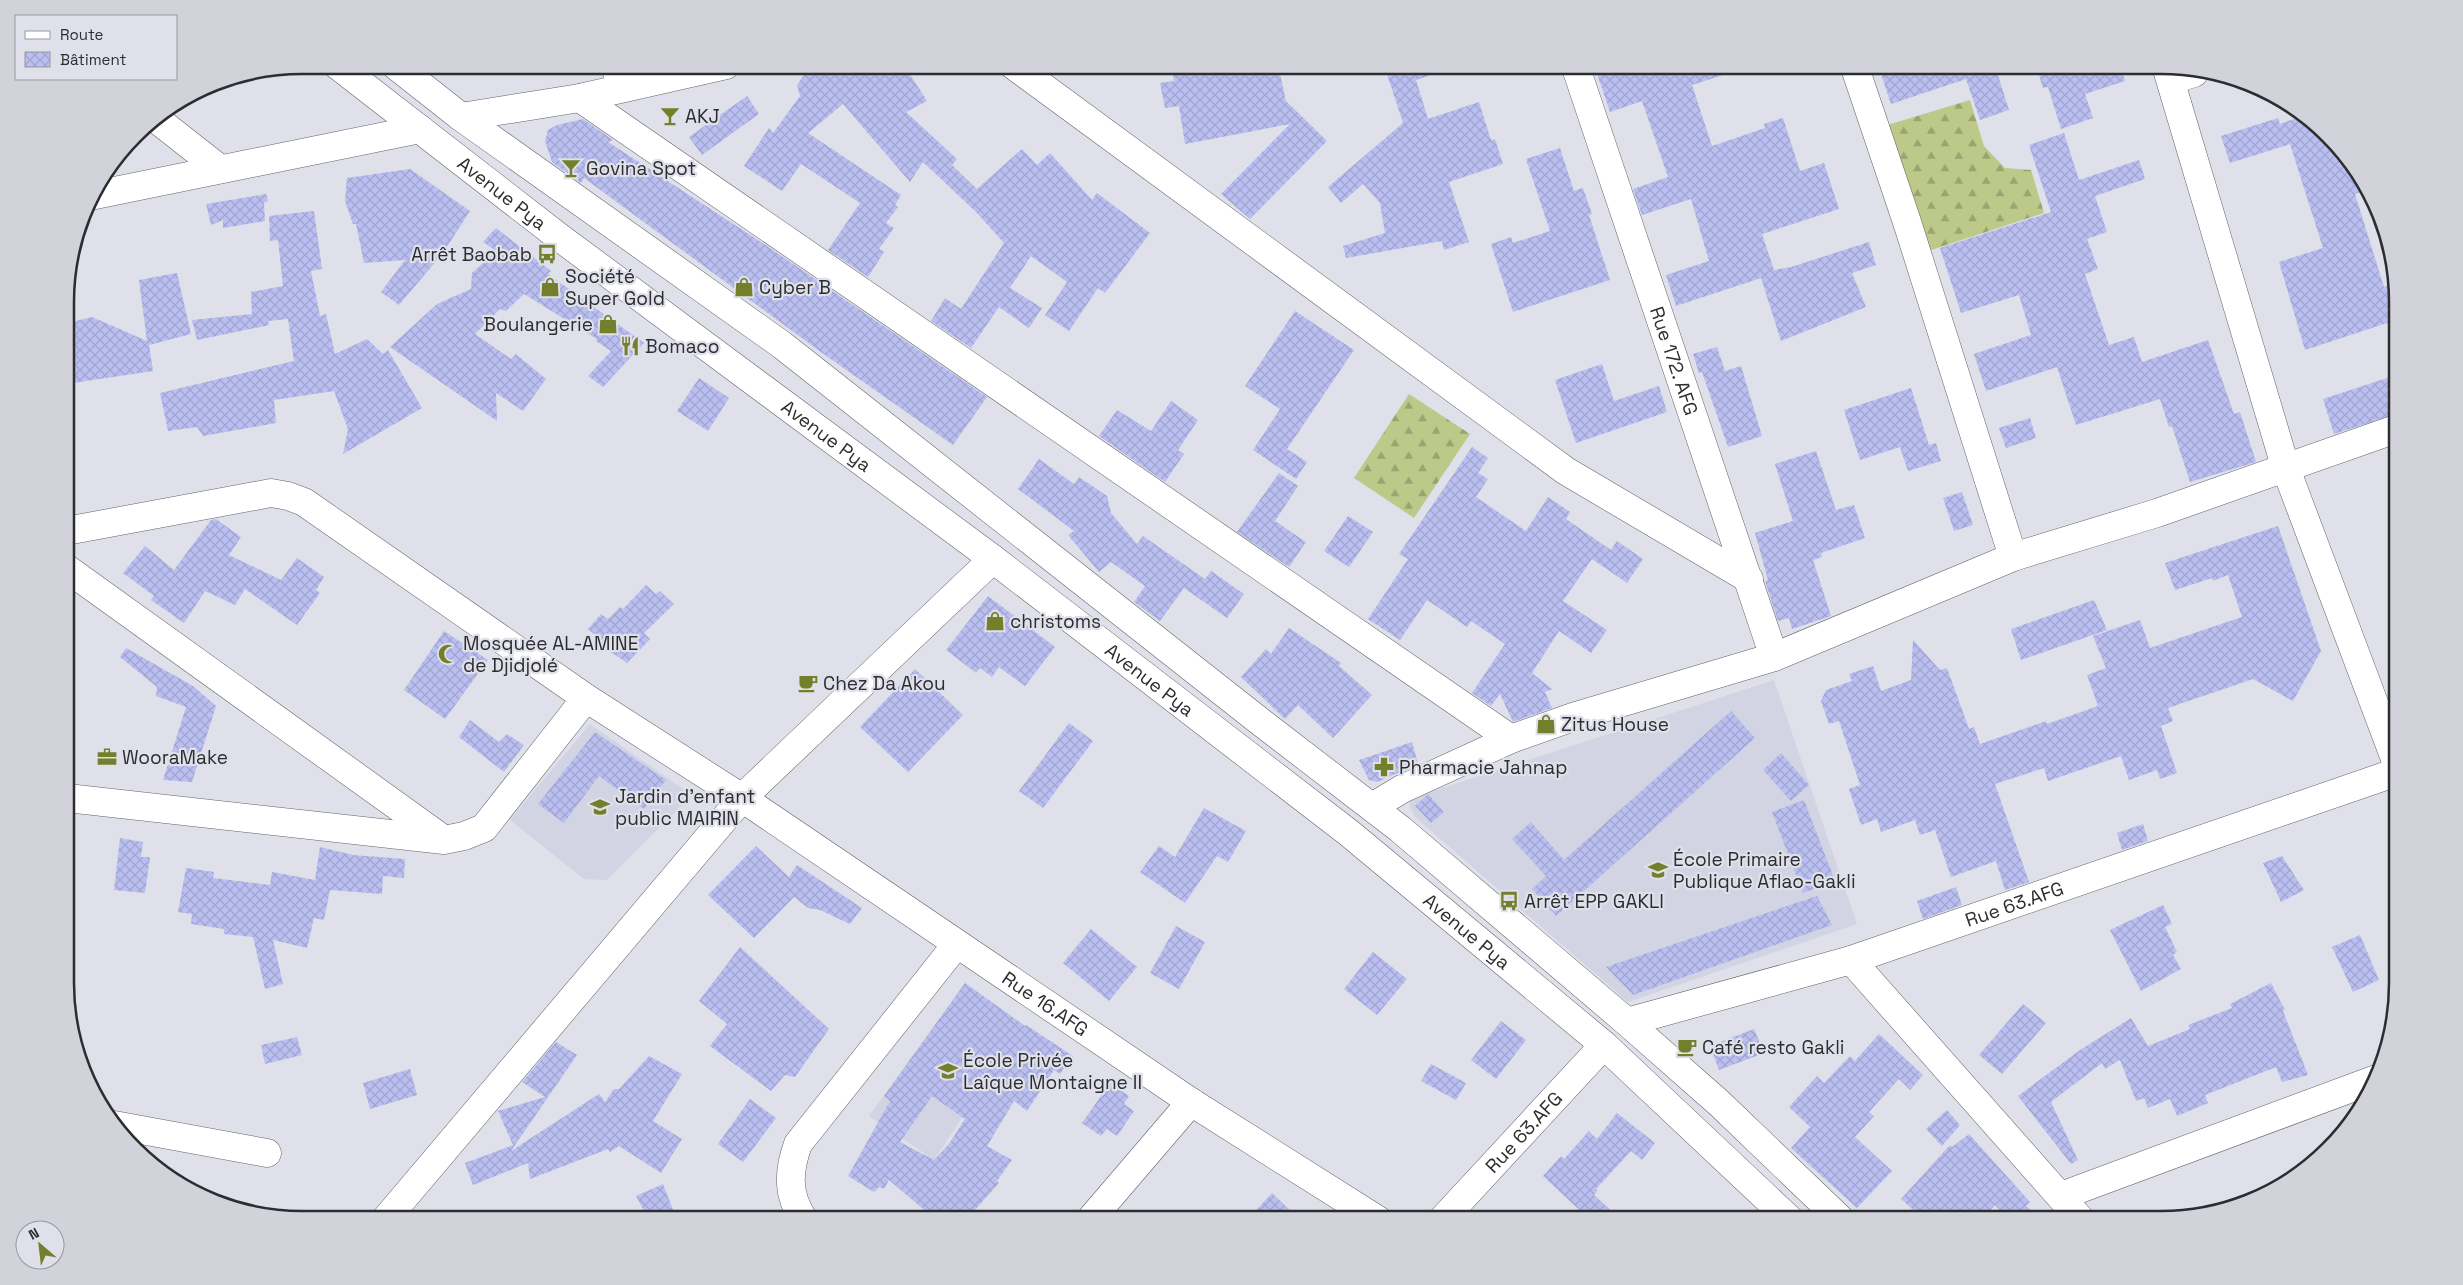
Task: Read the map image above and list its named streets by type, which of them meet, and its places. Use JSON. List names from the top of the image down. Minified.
{"streets":{"street":["Avenue Pya","Rue 172. AFG","Rue 63.AFG","Rue 16.AFG"]},"crossings":[["Avenue Pya","Rue 63.AFG"]],"places":{"bar":["AKJ","Govina Spot"],"bus stop":["Arrêt Baobab","Arrêt EPP GAKLI"],"shop":["Société Super Gold","Cyber B","Boulangerie","christoms","Zitus House"],"restaurant":["Bomaco"],"mosque":["Mosquée AL-AMINE de Djidjolé"],"cafe":["Chez Da Akou","Café resto Gakli"],"office":["WooraMake"],"pharmacy":["Pharmacie Jahnap"],"school or university":["Jardin d'enfant public MAIRIN","École Primaire Publique Aflao-Gakli","École Privée Laîque Montaigne II"]},"legend":["Route","Bâtiment"],"north":"top left"}
